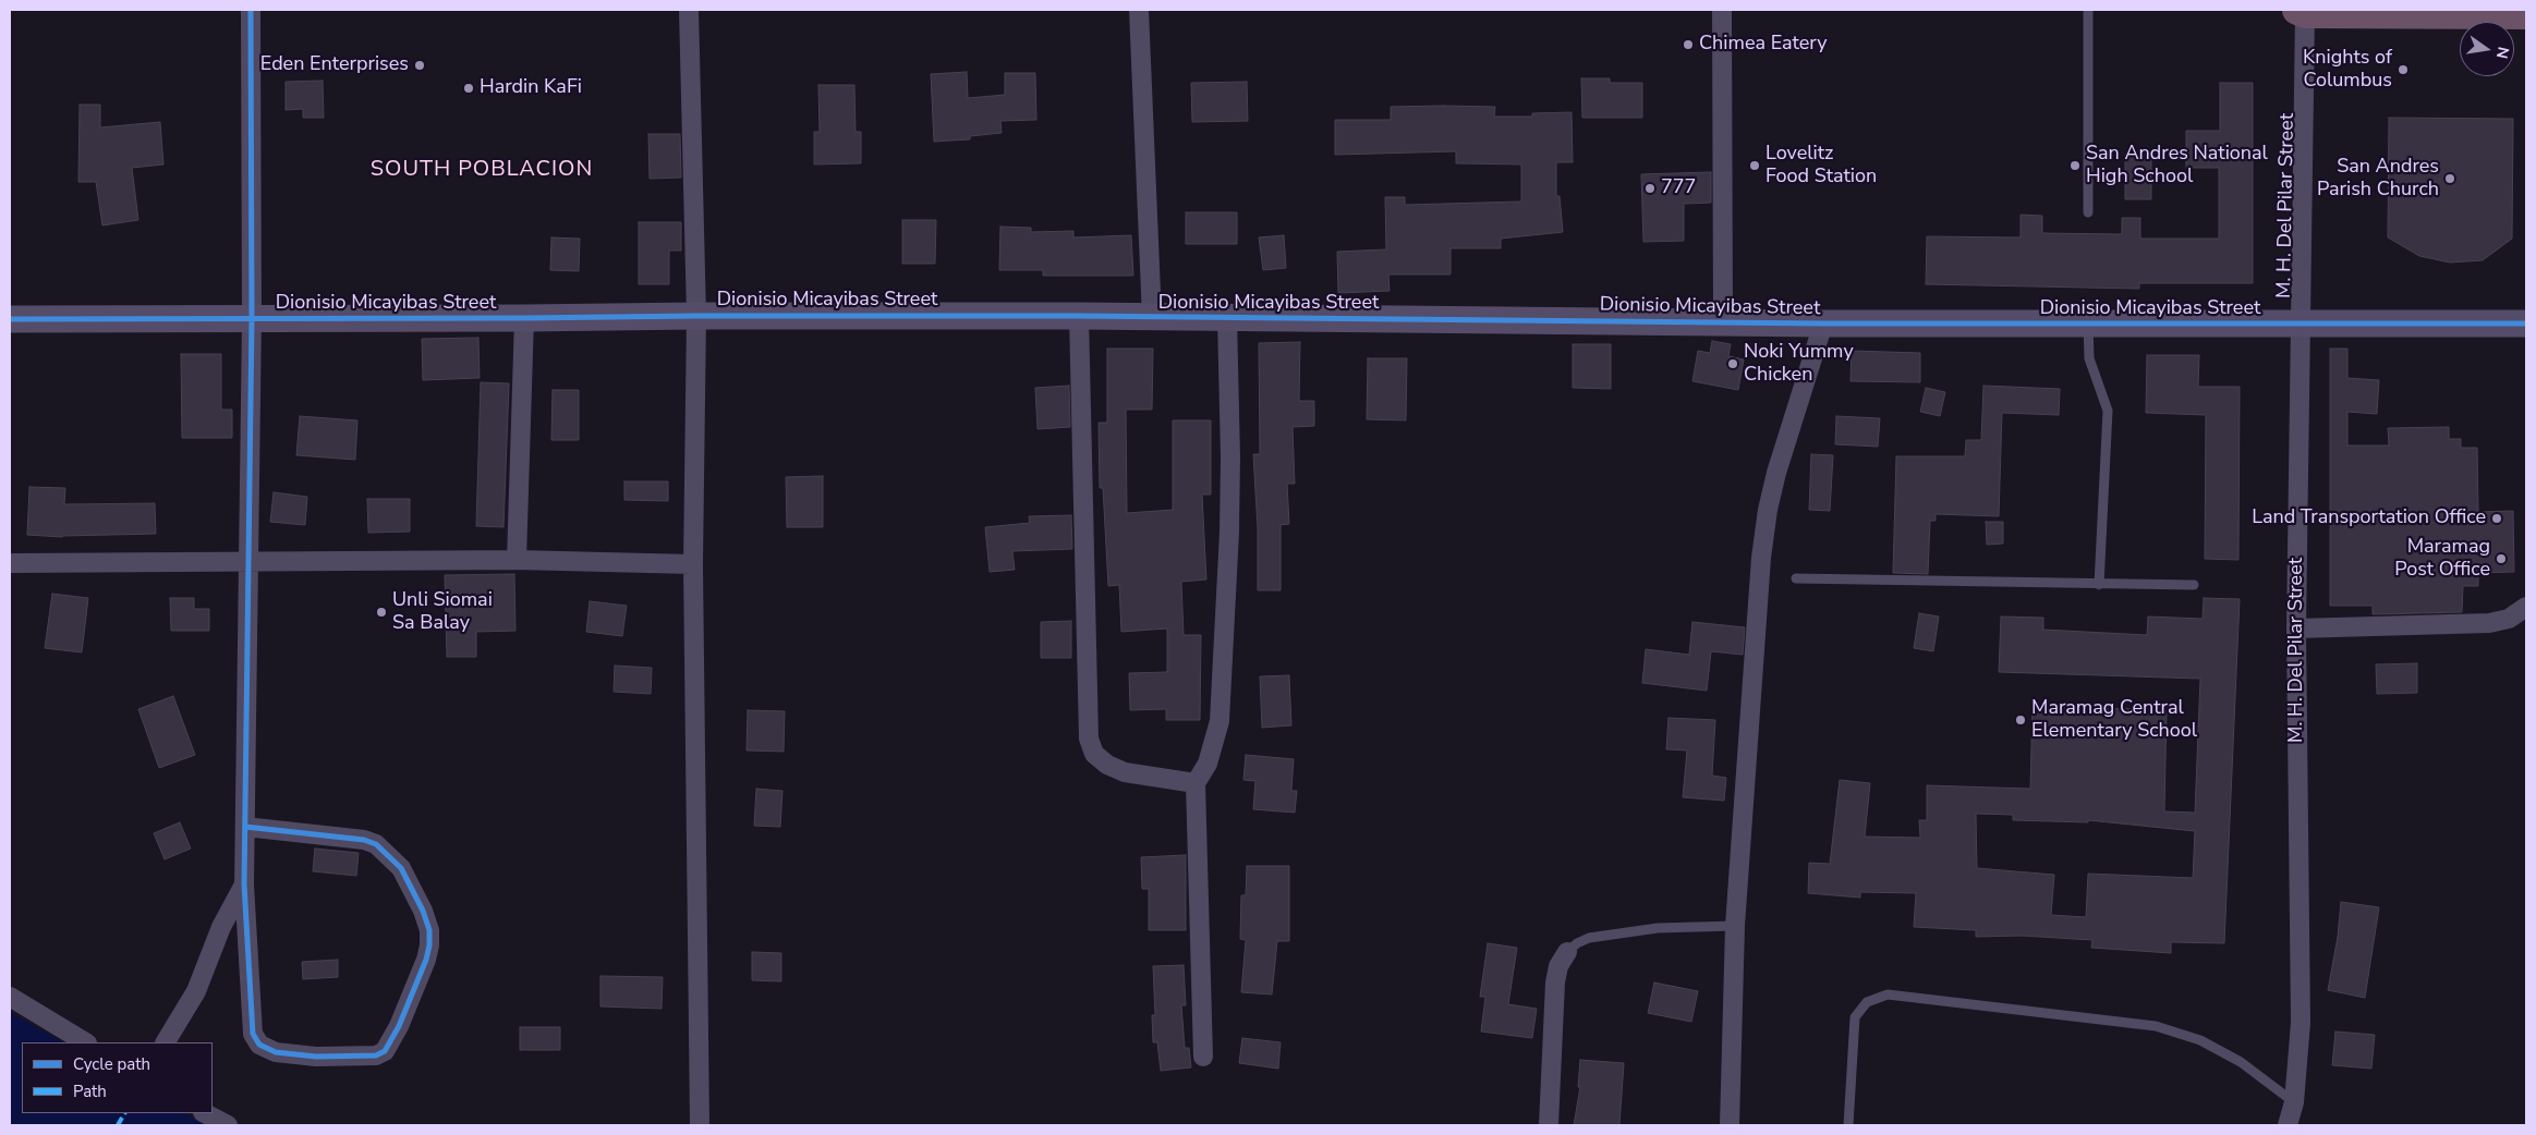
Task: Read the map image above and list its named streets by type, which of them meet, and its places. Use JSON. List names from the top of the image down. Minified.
{"streets":{"street":["M. H. Del Pilar Street","Dionisio Micayibas Street"]},"crossings":[["M. H. Del Pilar Street","Dionisio Micayibas Street"]],"districts":["SOUTH POBLACION"],"places":["Chimea Eatery","Eden Enterprises","Knights of Columbus","Hardin KaFi","Lovelitz Food Station","San Andres National High School","San Andres Parish Church","777","Noki Yummy Chicken","Land Transportation Office","Maramag Post Office","Unli Siomai Sa Balay","Maramag Central Elementary School"],"legend":["Cycle path","Path"],"north":"right"}
